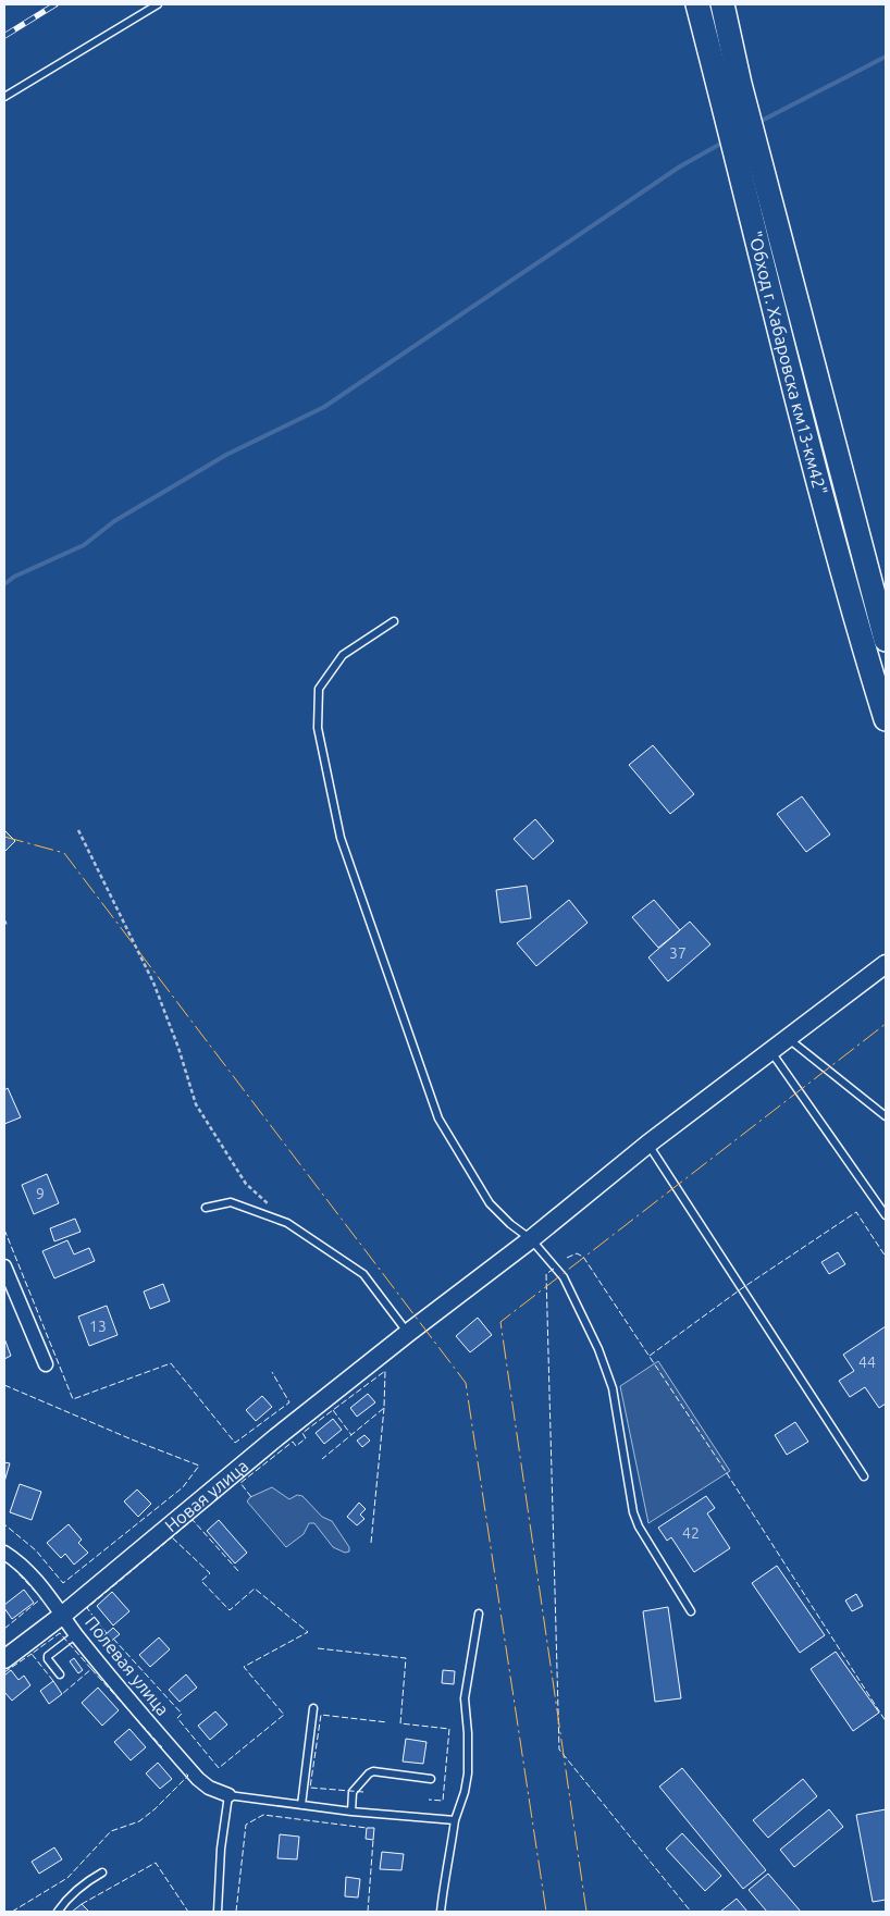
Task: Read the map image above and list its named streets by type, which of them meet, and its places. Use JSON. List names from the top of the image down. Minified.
{"streets":{"highway":["\"Обход г. Хабаровска км13-км42\""],"main road":["Новая улица"],"street":["Полевая улица"]},"crossings":[["Новая улица","Полевая улица"]],"house_numbers":["37","9","13","44","42"]}
